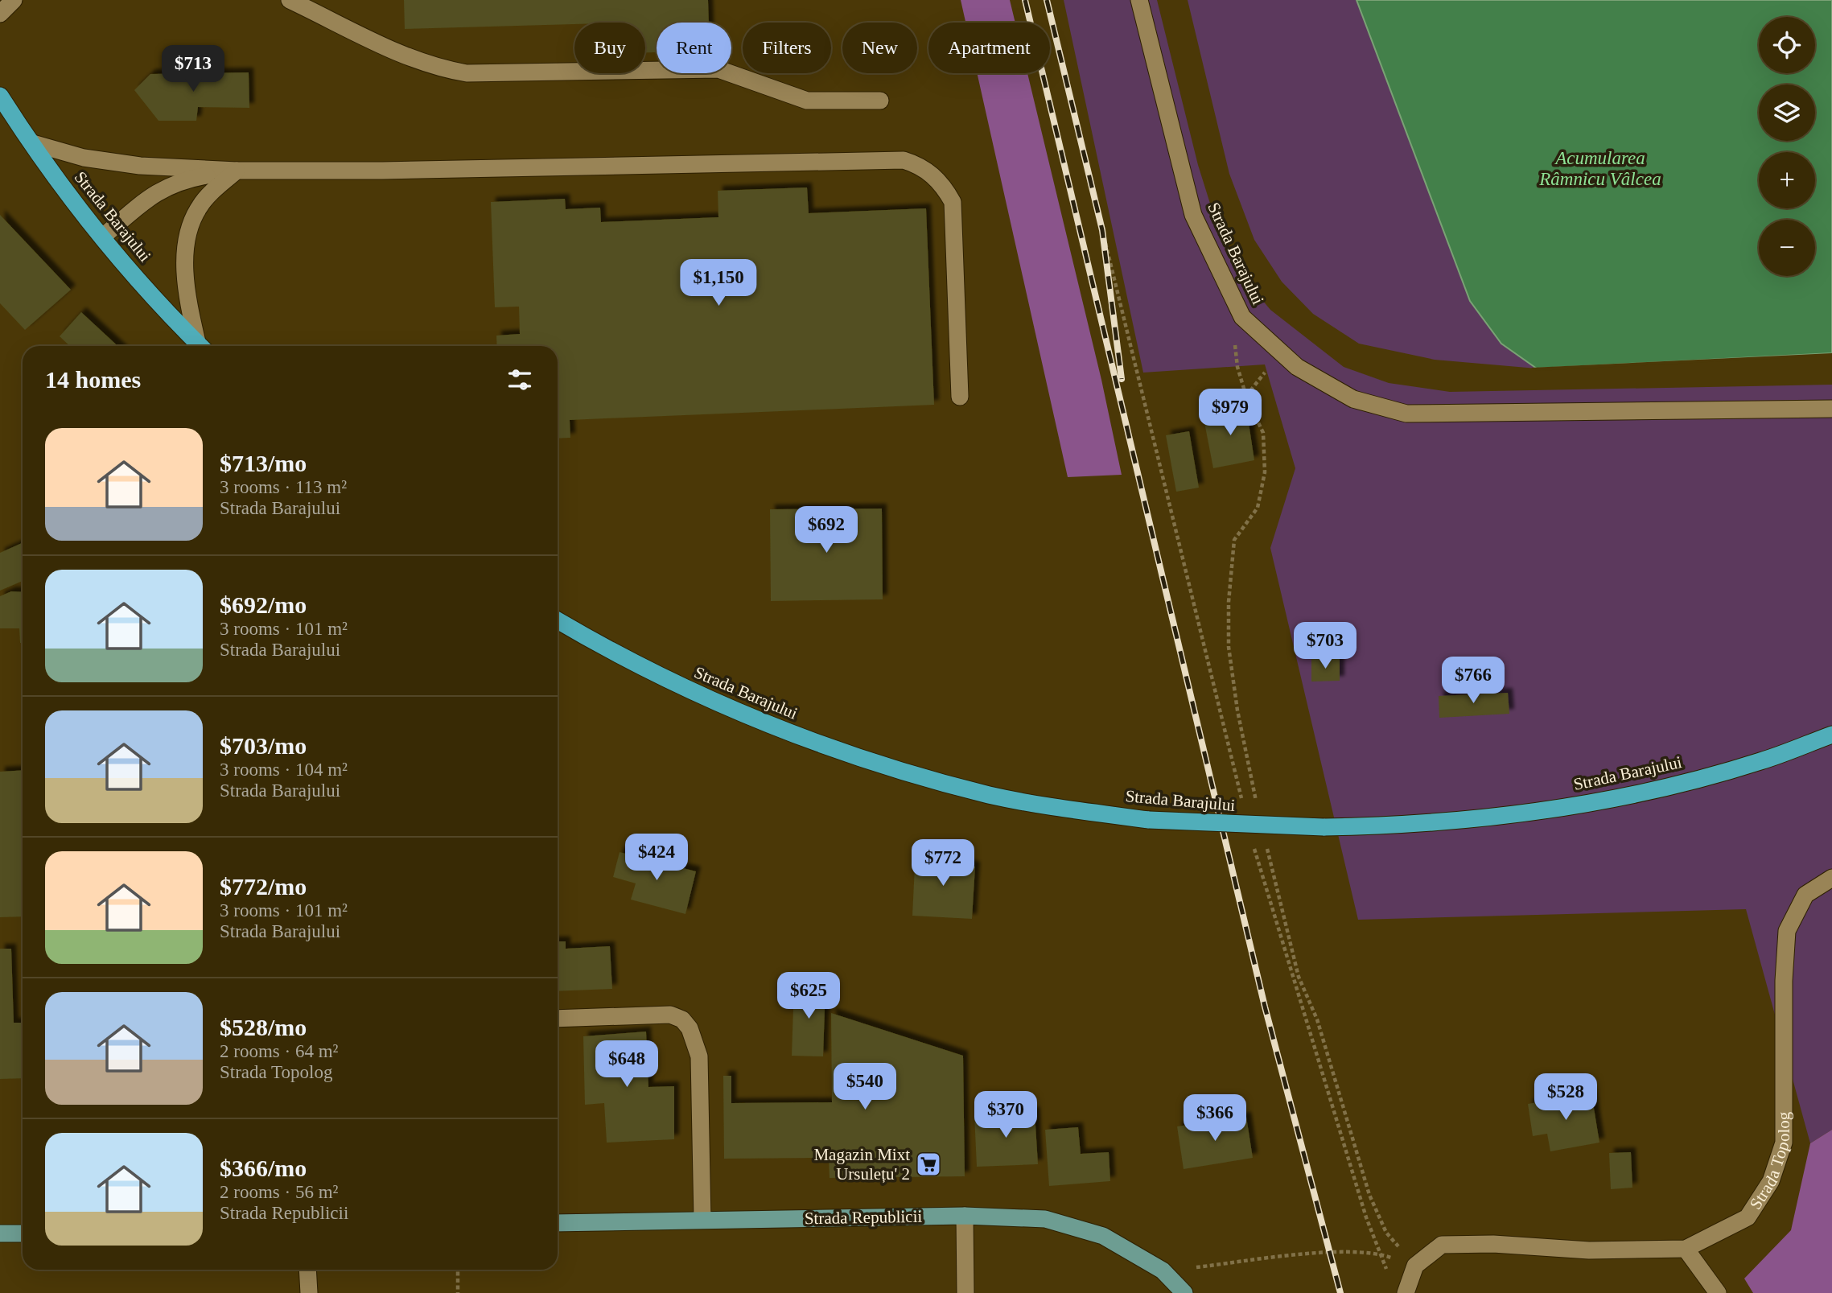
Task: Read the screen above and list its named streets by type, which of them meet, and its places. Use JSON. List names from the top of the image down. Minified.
{"streets":{"highway":["Strada Barajului"],"main road":["Strada Republicii"],"street":["Strada Topolog"]},"water":["Acumularea Râmnicu Vâlcea"],"places":{"supermarket":["Magazin Mixt Ursulețu' 2"]},"page":{"map_buttons":["+","−"],"chip":["Buy","Rent","Filters","New","Apartment"],"price":["$713","$1,150","$979","$692","$703","$766","$424","$772","$625","$648","$540","$528","$370","$366"],"heading":"14 homes","list":[{"name":"$713/mo","note":"3 rooms · 113 m² · Strada Barajului"},{"name":"$692/mo","note":"3 rooms · 101 m² · Strada Barajului"},{"name":"$703/mo","note":"3 rooms · 104 m² · Strada Barajului"},{"name":"$772/mo","note":"3 rooms · 101 m² · Strada Barajului"},{"name":"$528/mo","note":"2 rooms · 64 m² · Strada Topolog"},{"name":"$366/mo","note":"2 rooms · 56 m² · Strada Republicii"}]}}
